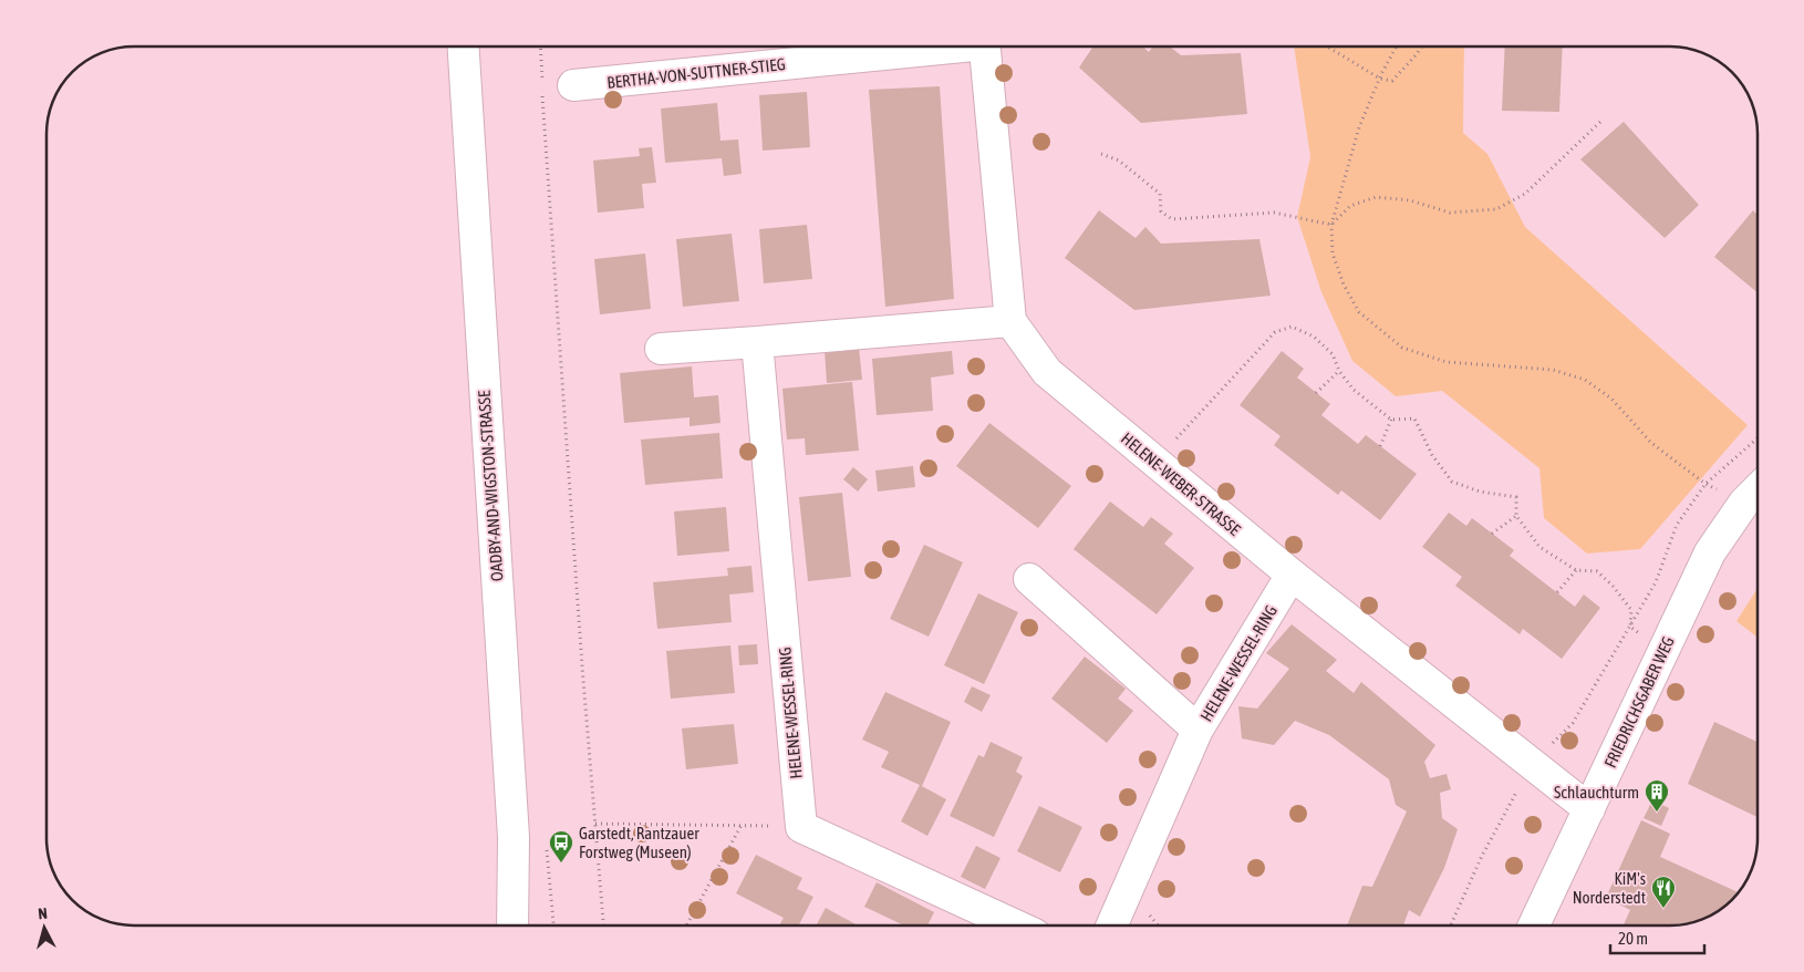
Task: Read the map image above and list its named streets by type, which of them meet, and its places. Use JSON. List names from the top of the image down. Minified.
{"streets":{"street":["BERTHA-VON-SUTTNER-STIEG","HELENE-WEBER-STRASSE","OADBY-AND-WIGSTON-STRASSE","HELENE-WESSEL-RING","FRIEDRICHSGABER WEG"]},"crossings":[["HELENE-WEBER-STRASSE","HELENE-WESSEL-RING"],["HELENE-WEBER-STRASSE","FRIEDRICHSGABER WEG"]],"places":{"building":["Schlauchturm"],"bus stop":["Garstedt, Rantzauer Forstweg (Museen)"],"restaurant":["KiM's Norderstedt"]},"scale_bar":"20 m","north":"top"}
